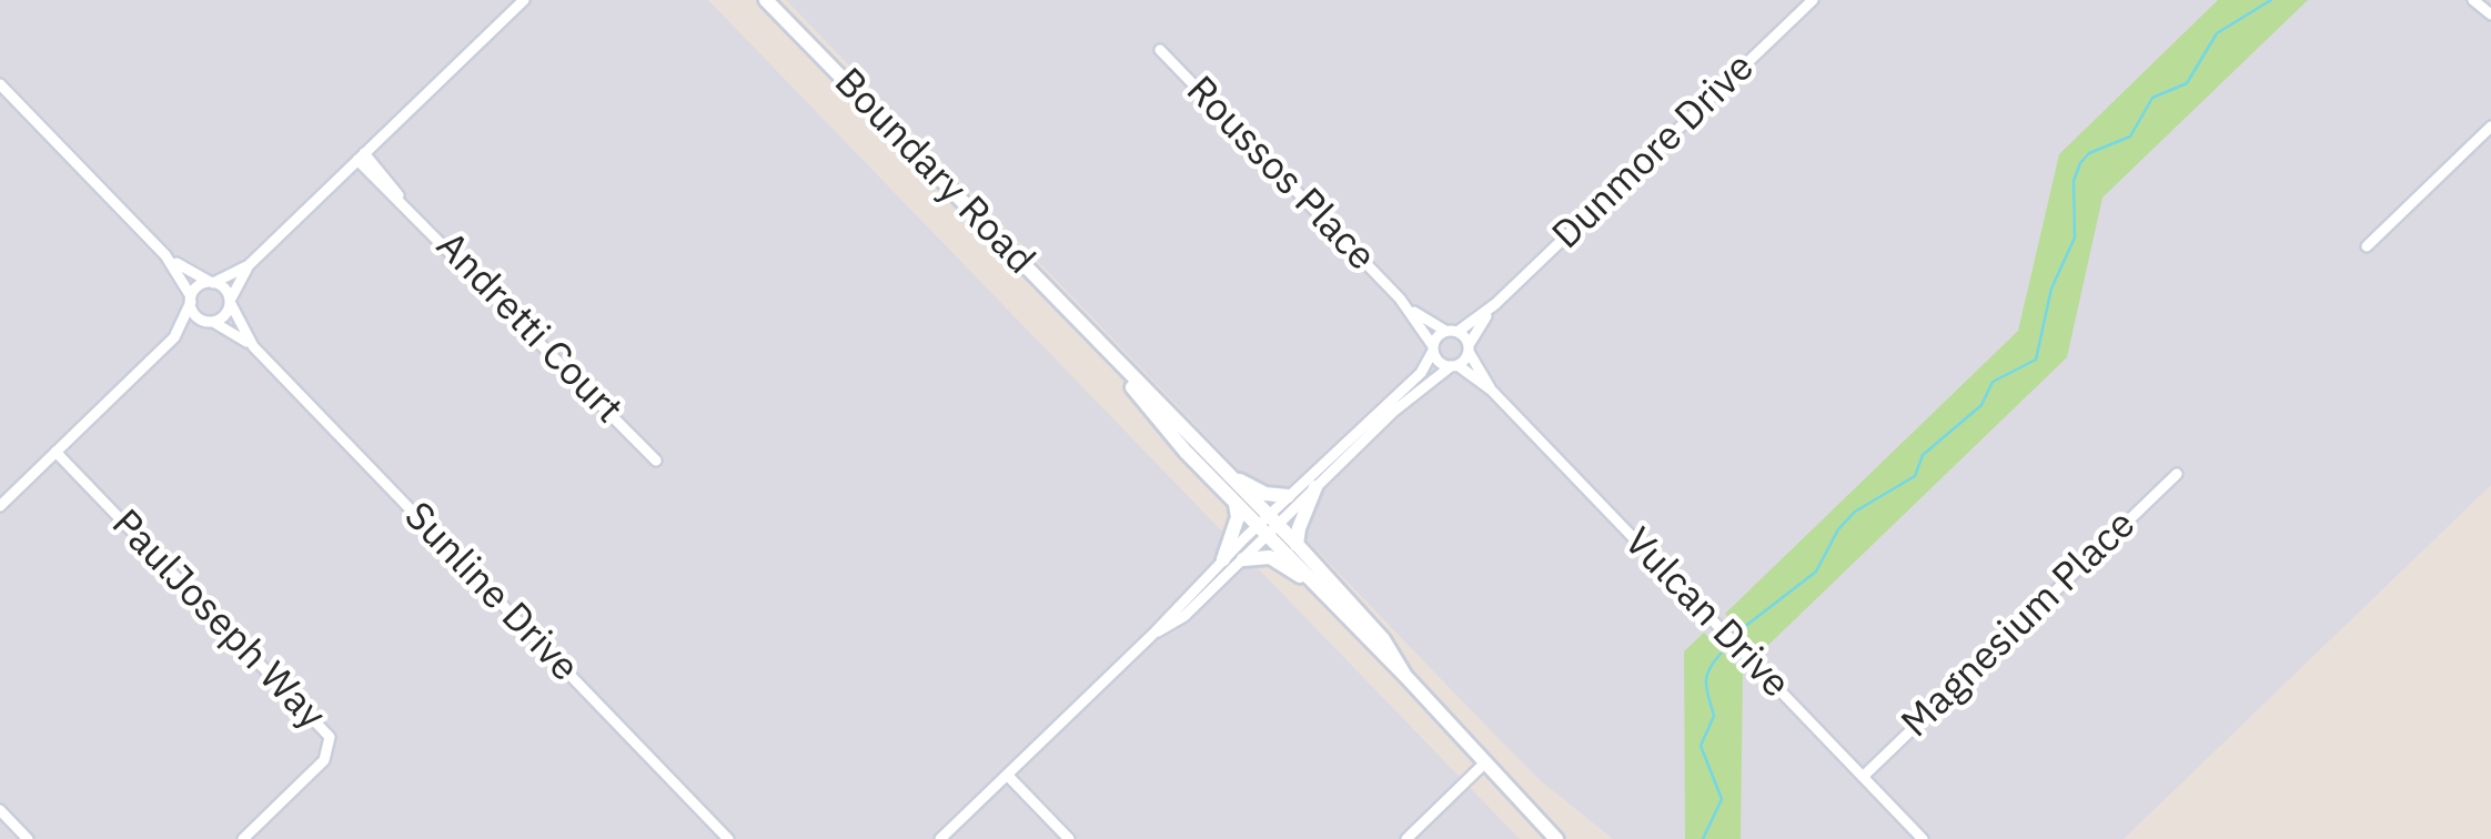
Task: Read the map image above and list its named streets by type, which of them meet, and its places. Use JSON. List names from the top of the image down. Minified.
{"streets":{"main road":["Boundary Road"],"street":["Dunmore Drive","Roussos Place","Andretti Court","Sunline Drive","Vulcan Drive","PaulJoseph Way","Magnesium Place"]},"crossings":[["Dunmore Drive","Roussos Place"],["Dunmore Drive","Vulcan Drive"],["Roussos Place","Vulcan Drive"],["Vulcan Drive","Magnesium Place"]]}
